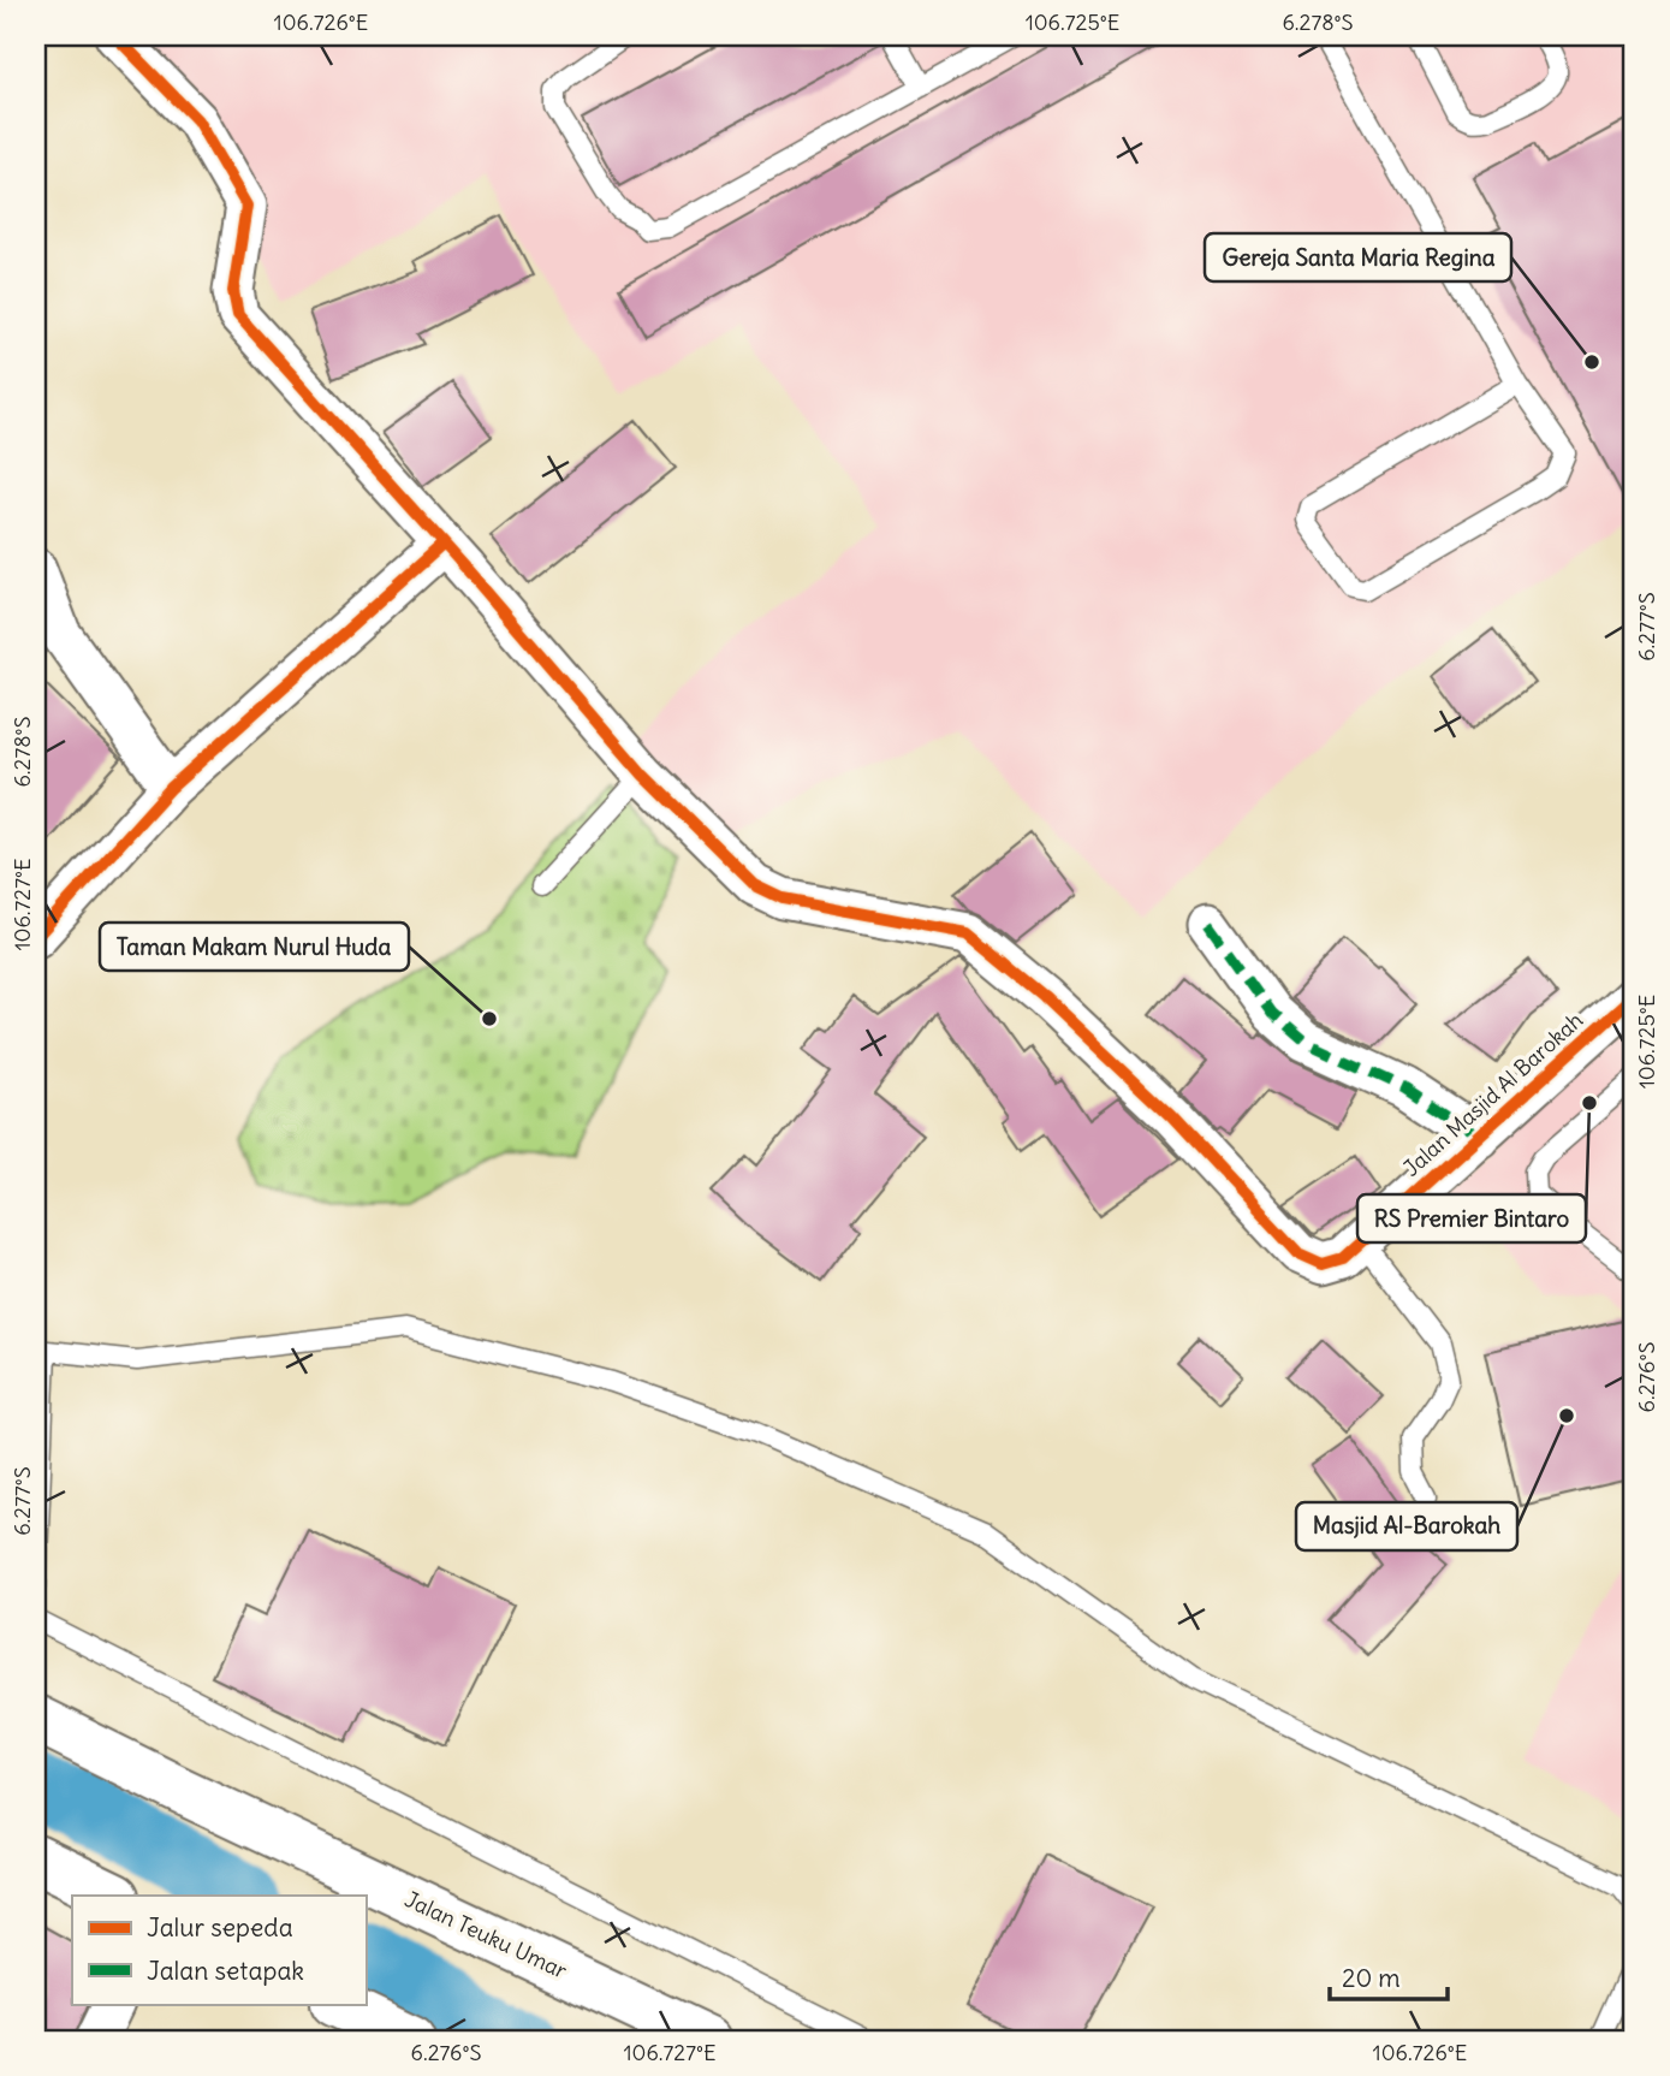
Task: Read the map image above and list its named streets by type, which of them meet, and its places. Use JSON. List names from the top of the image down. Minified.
{"streets":{"main road":["Jalan Teuku Umar"],"street":["Jalan Masjid Al Barokah"]},"places":["Gereja Santa Maria Regina","Taman Makam Nurul Huda","RS Premier Bintaro","Masjid Al-Barokah"],"legend":["Jalur sepeda","Jalan setapak"],"scale_bar":"20 m","coordinates":["106.726°E","106.725°E","6.278°S","6.277°S","106.727°E","6.276°S"]}
